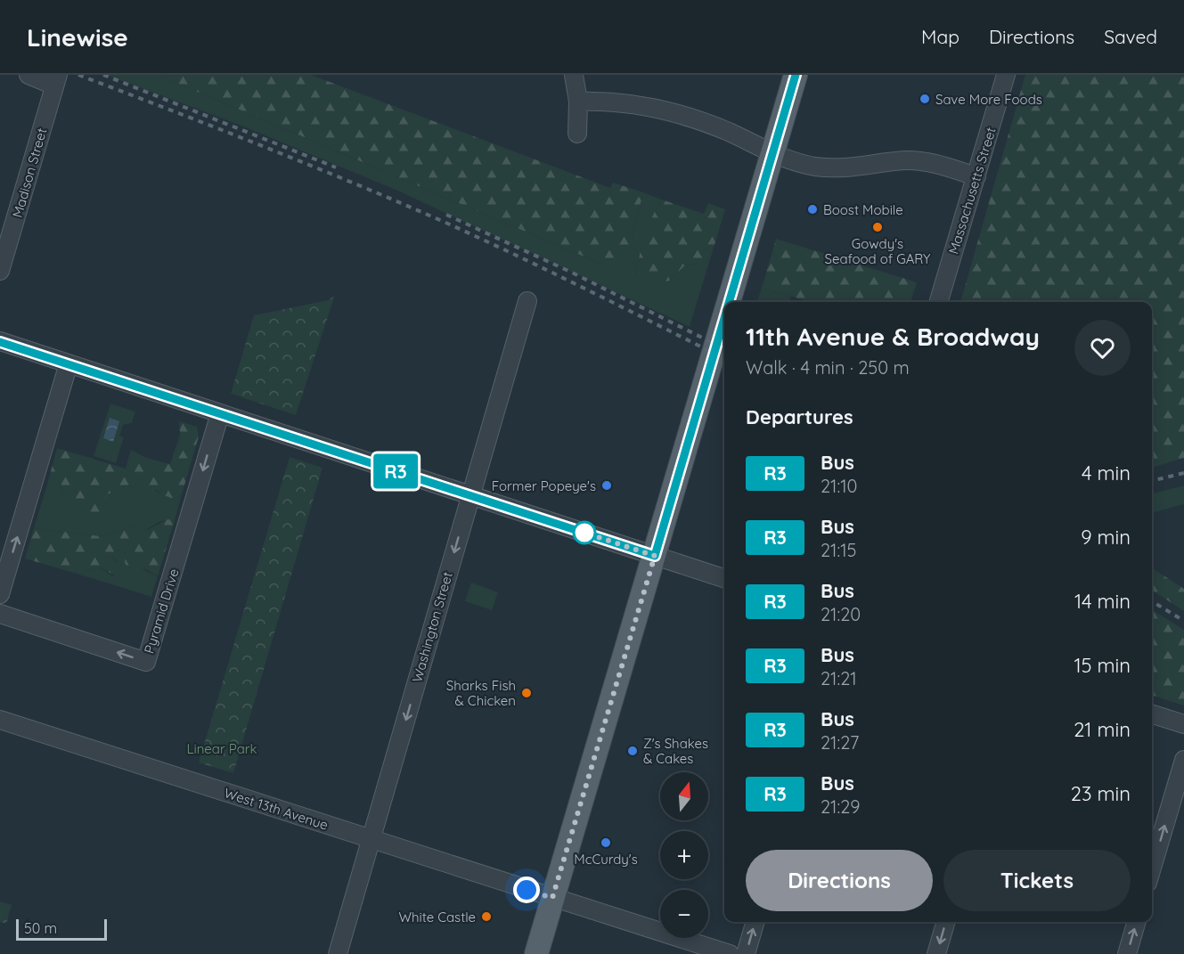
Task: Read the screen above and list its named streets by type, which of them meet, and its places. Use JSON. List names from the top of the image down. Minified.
{"streets":{"street":["Madison Street","Massachusetts Street","Pyramid Drive","Washington Street","West 13th Avenue"]},"crossings":[["Washington Street","West 13th Avenue"]],"one_way":["Washington Street"],"parks":["Linear Park"],"places":["Save More Foods","Boost Mobile","Gowdy's Seafood of GARY","Former Popeye's","Sharks Fish & Chicken","Z's Shakes & Cakes","McCurdy's","White Castle"],"lines":["bus line R3"],"scale_bar":"50 m","north":"top","page":{"header":"Linewise","nav":["Map","Directions","Saved"],"on_map":"R3","heading":[["11th Avenue & Broadway","Walk · 4 min · 250 m"],"Departures"],"list":[{"mark":"R3","name":"Bus","note":"21:10","value":"4 min"},{"mark":"R3","name":"Bus","note":"21:15","value":"9 min"},{"mark":"R3","name":"Bus","note":"21:20","value":"14 min"},{"mark":"R3","name":"Bus","note":"21:21","value":"15 min"},{"mark":"R3","name":"Bus","note":"21:27","value":"21 min"},{"mark":"R3","name":"Bus","note":"21:29","value":"23 min"}],"map_buttons":["+","−"],"buttons":["Directions","Tickets"],"scale":"50 m"}}
